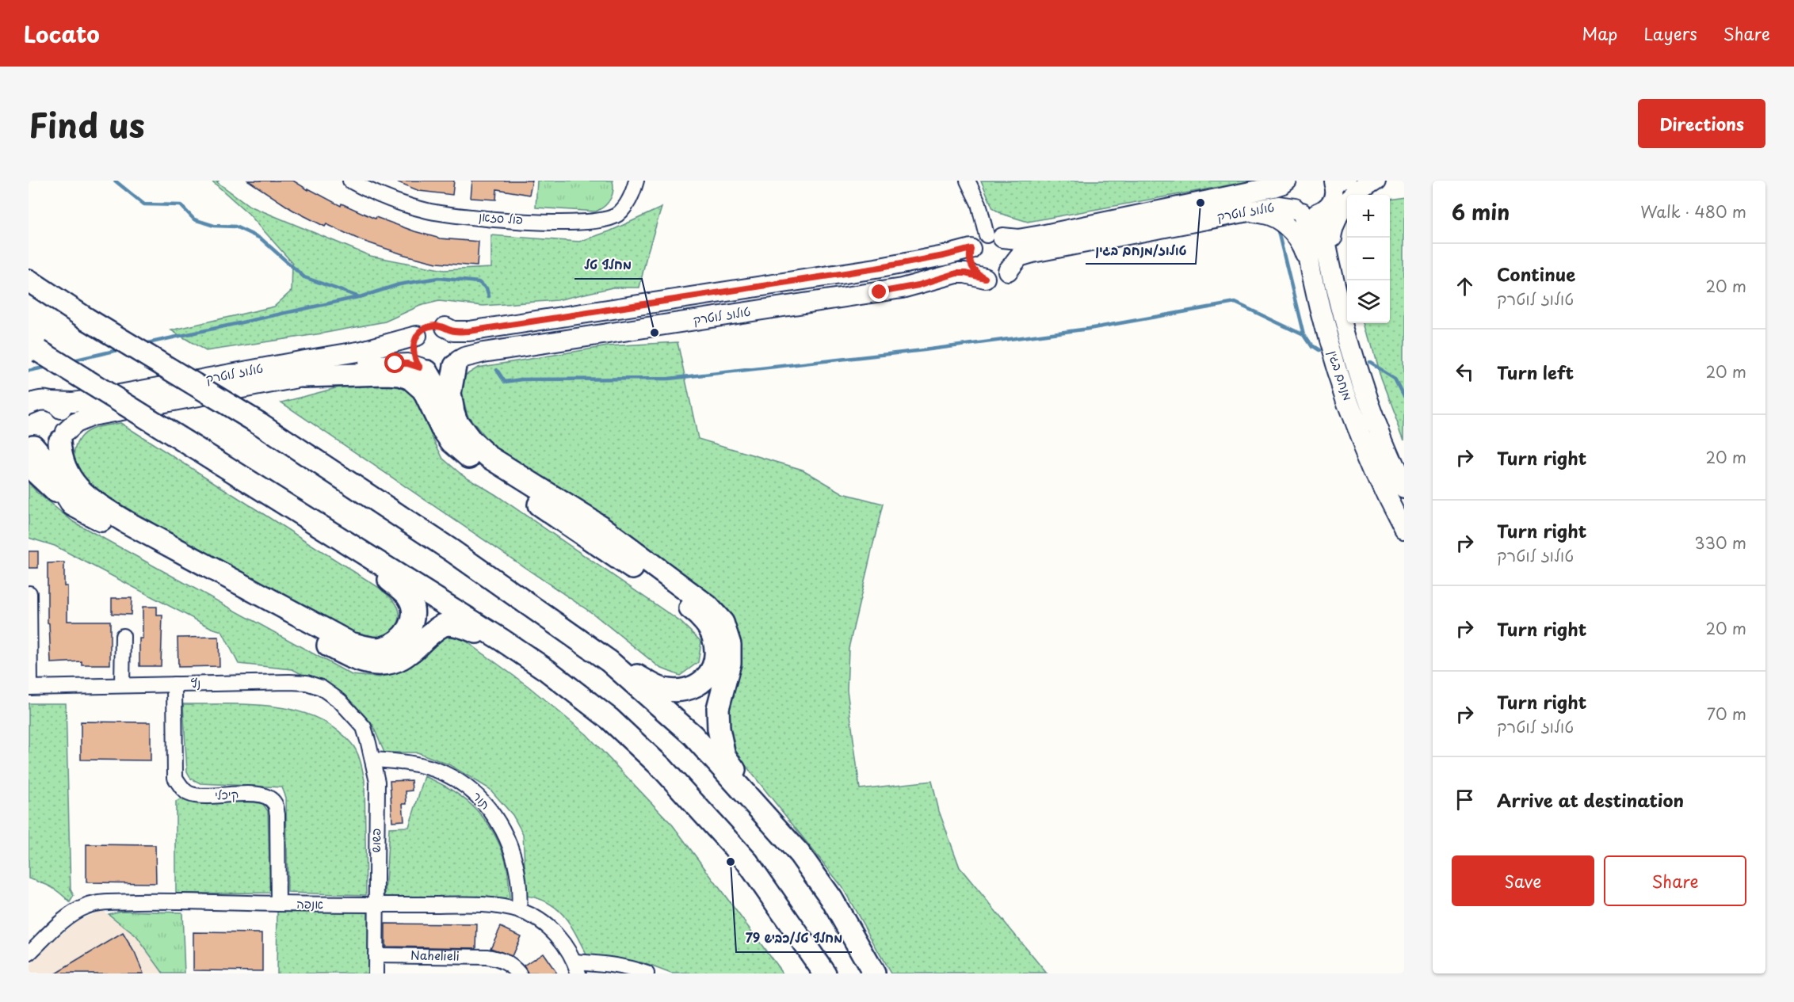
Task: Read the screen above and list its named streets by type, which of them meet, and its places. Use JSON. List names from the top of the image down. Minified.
{"streets":{"main road":["טולוז לוטרק","מנחם בגין"],"street":["פול סזאן","נץ","קיכלי","תור","פשוש","אנפה","Nahelieli"]},"crossings":[["טולוז לוטרק","מנחם בגין"],["נץ","קיכלי"],["נץ","פשוש"],["קיכלי","אנפה"],["תור","פשוש"],["תור","אנפה"],["פשוש","אנפה"],["פשוש","Nahelieli"]],"places":["טולוז/מנחם בגין","מחלף טל","מחלף טל/כביש 79"],"page":{"header":"Locato","nav":["Map","Layers","Share"],"title":"Find us","buttons":["Directions",["Save","Share"]],"heading":["6 min","Walk · 480 m"],"map_buttons":["+","−"],"list":[["Continue","טולוז לוטרק","20 m"],["Turn left","20 m"],["Turn right","20 m"],["Turn right","טולוז לוטרק","330 m"],["Turn right","20 m"],["Turn right","טולוז לוטרק","70 m"],"Arrive at destination"]}}
